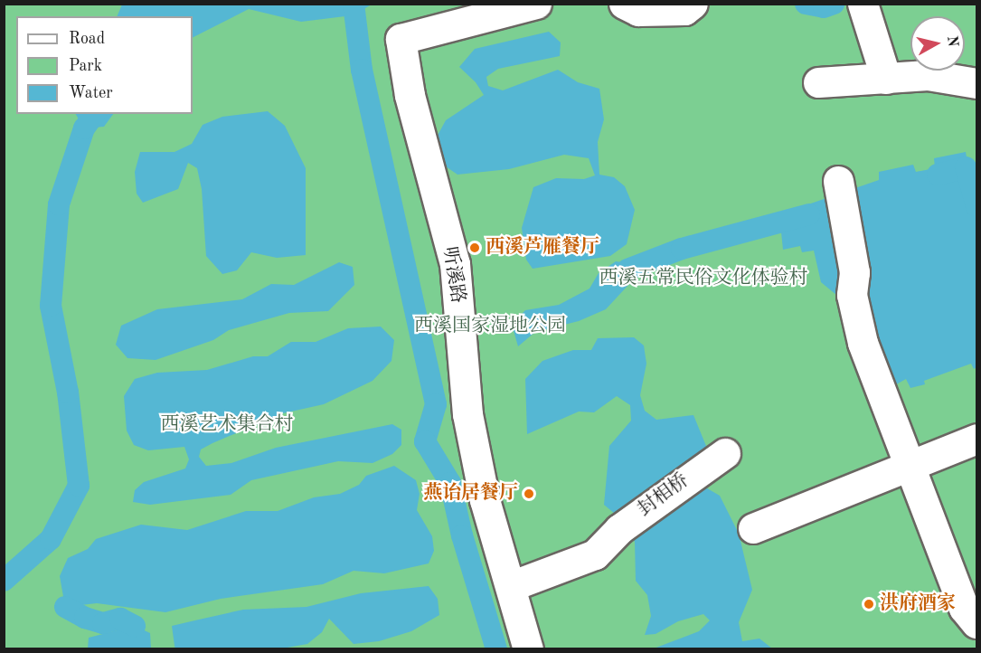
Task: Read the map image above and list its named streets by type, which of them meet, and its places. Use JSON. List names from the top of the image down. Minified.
{"streets":{"street":["听溪路","封相桥"]},"crossings":[["听溪路","封相桥"]],"parks":["西溪五常民俗文化体验村","西溪国家湿地公园","西溪艺术集合村"],"places":["西溪芦雁餐厅","燕诒居餐厅","洪府酒家"],"legend":["Road","Park","Water"],"north":"right"}
